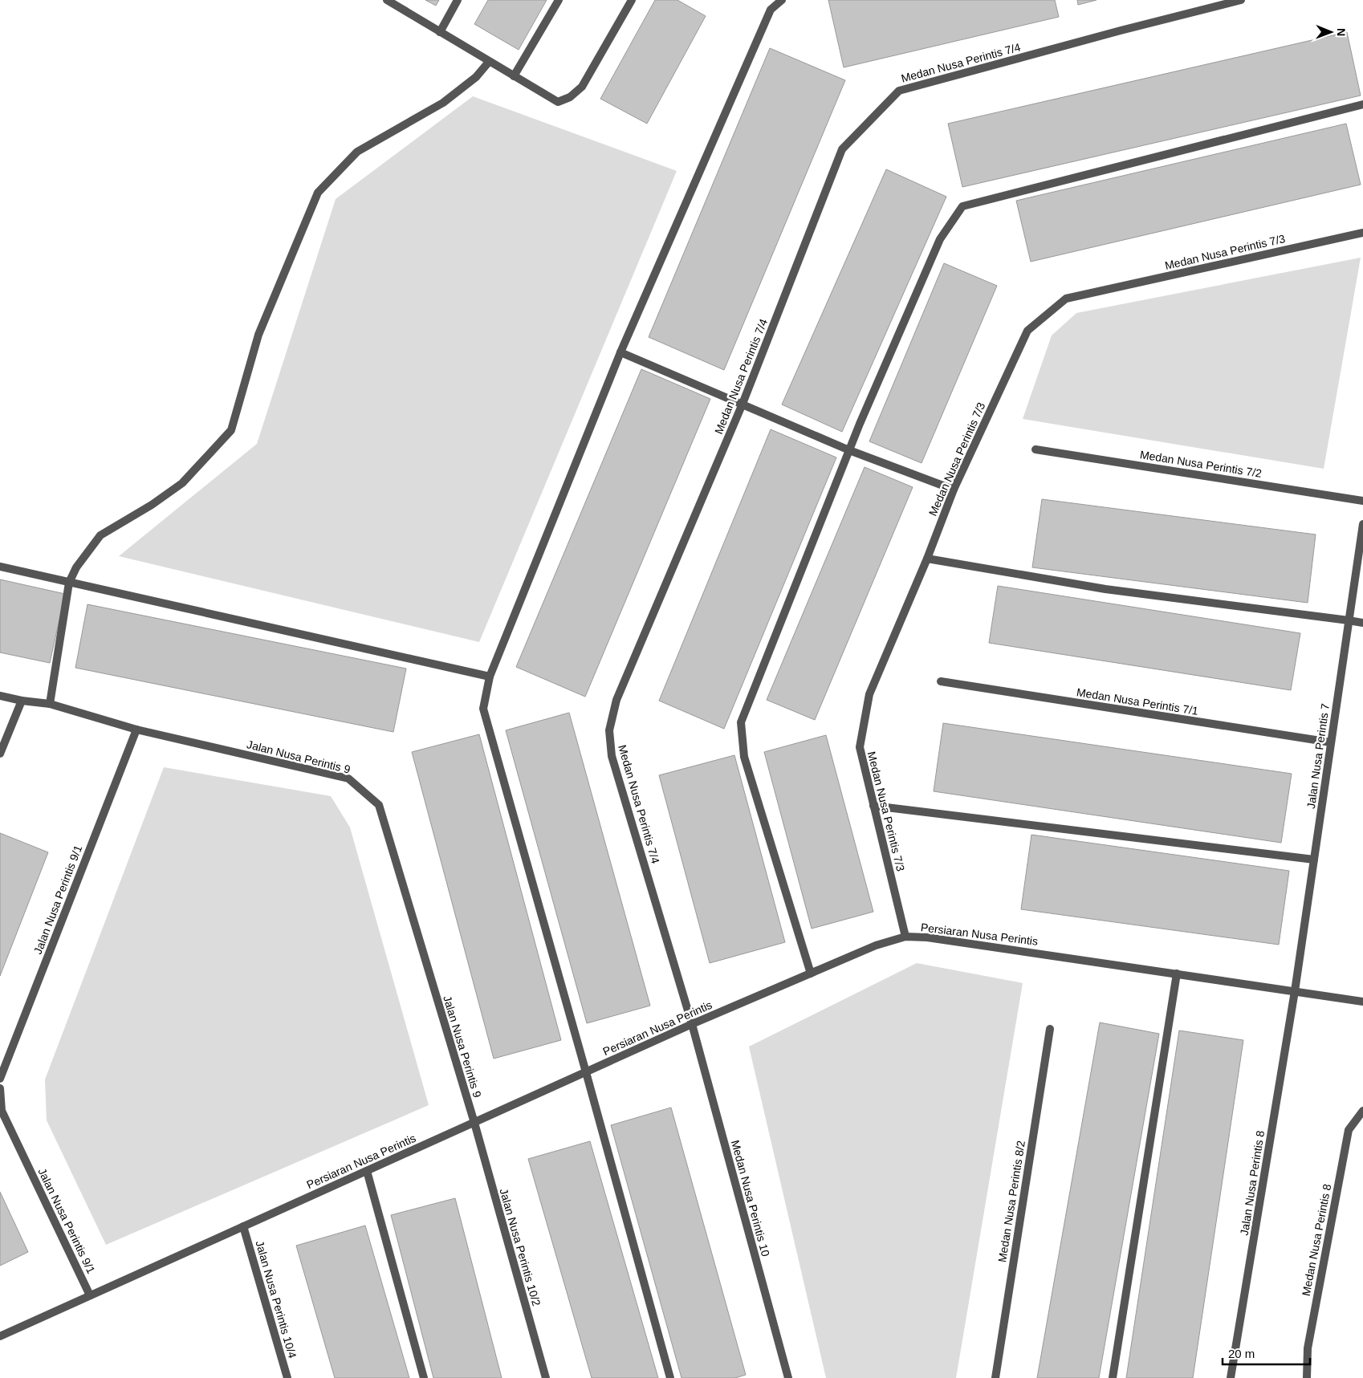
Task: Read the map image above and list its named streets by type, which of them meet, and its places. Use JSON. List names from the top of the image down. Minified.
{"streets":{"street":["Medan Nusa Perintis 7/4","Medan Nusa Perintis 7/3","Medan Nusa Perintis 7/2","Medan Nusa Perintis 7/1","Jalan Nusa Perintis 7","Jalan Nusa Perintis 9","Jalan Nusa Perintis 9/1","Persiaran Nusa Perintis","Jalan Nusa Perintis 8","Medan Nusa Perintis 10","Medan Nusa Perintis 8/2","Medan Nusa Perintis 8","Jalan Nusa Perintis 10/2","Jalan Nusa Perintis 10/4"]},"crossings":[["Medan Nusa Perintis 7/4","Persiaran Nusa Perintis"],["Medan Nusa Perintis 7/4","Medan Nusa Perintis 10"],["Medan Nusa Perintis 7/3","Persiaran Nusa Perintis"],["Medan Nusa Perintis 7/1","Jalan Nusa Perintis 7"],["Jalan Nusa Perintis 7","Persiaran Nusa Perintis"],["Jalan Nusa Perintis 7","Jalan Nusa Perintis 8"],["Jalan Nusa Perintis 9","Jalan Nusa Perintis 9/1"],["Jalan Nusa Perintis 9","Persiaran Nusa Perintis"],["Jalan Nusa Perintis 9","Jalan Nusa Perintis 10/2"],["Jalan Nusa Perintis 9/1","Persiaran Nusa Perintis"],["Persiaran Nusa Perintis","Jalan Nusa Perintis 8"],["Persiaran Nusa Perintis","Medan Nusa Perintis 10"],["Persiaran Nusa Perintis","Jalan Nusa Perintis 10/2"],["Persiaran Nusa Perintis","Jalan Nusa Perintis 10/4"]],"scale_bar":"20 m","north":"right"}
